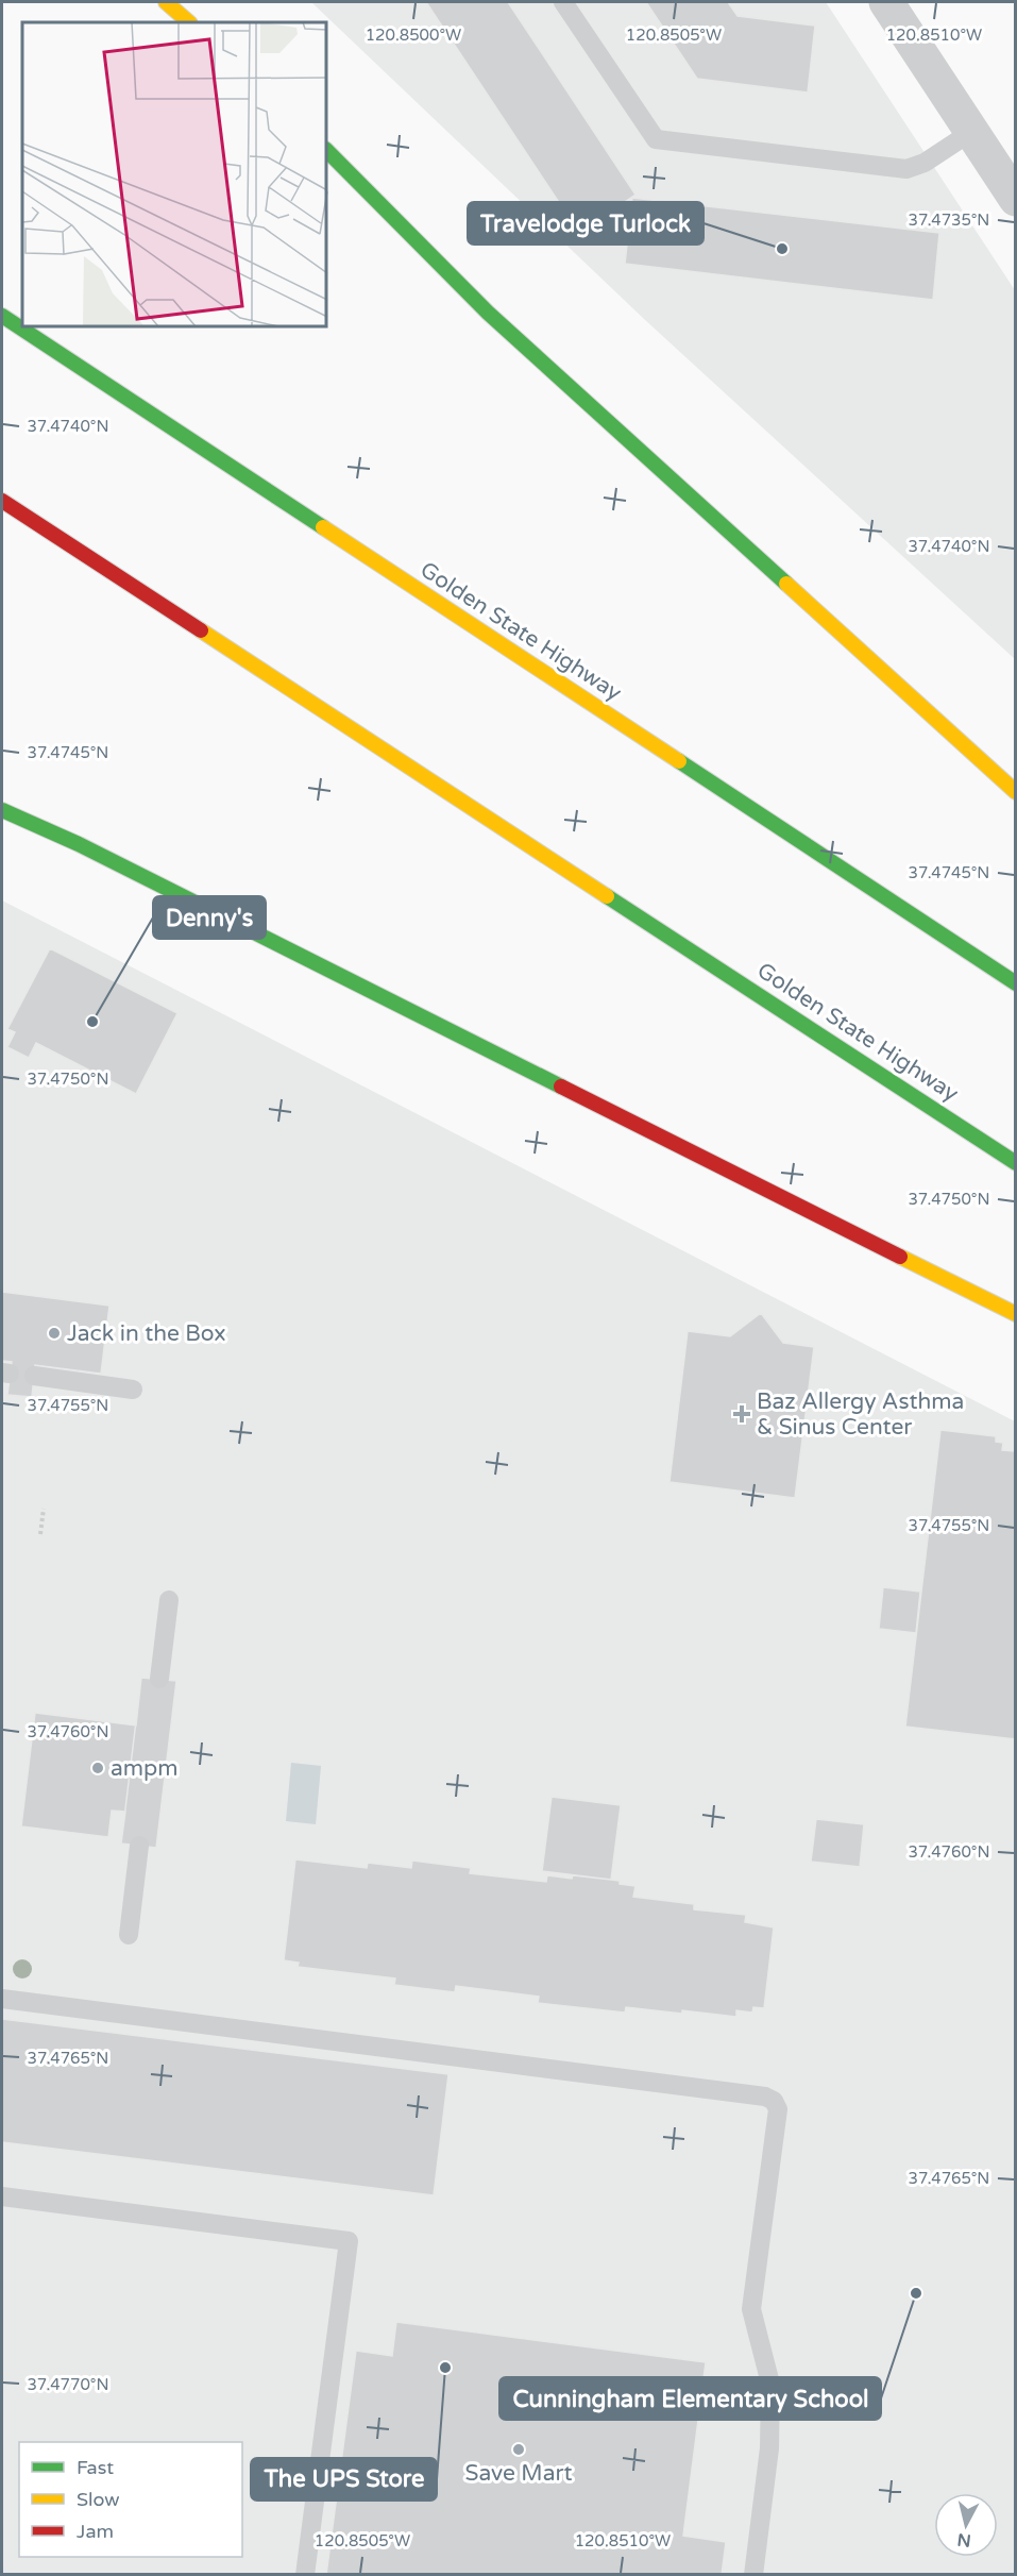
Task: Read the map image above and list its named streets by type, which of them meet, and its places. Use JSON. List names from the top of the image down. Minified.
{"streets":{"highway":["Golden State Highway"]},"places":{"other":["Travelodge Turlock","Denny's","Jack in the Box","ampm","Cunningham Elementary School","The UPS Store","Save Mart"],"health":["Baz Allergy Asthma & Sinus Center"]},"legend":["Fast","Slow","Jam"],"north":"bottom","coordinates":["120.8500°W","120.8505°W","120.8510°W","37.4735°N","37.4740°N","37.4745°N","37.4750°N","37.4755°N","37.4760°N","37.4765°N","37.4770°N"]}
